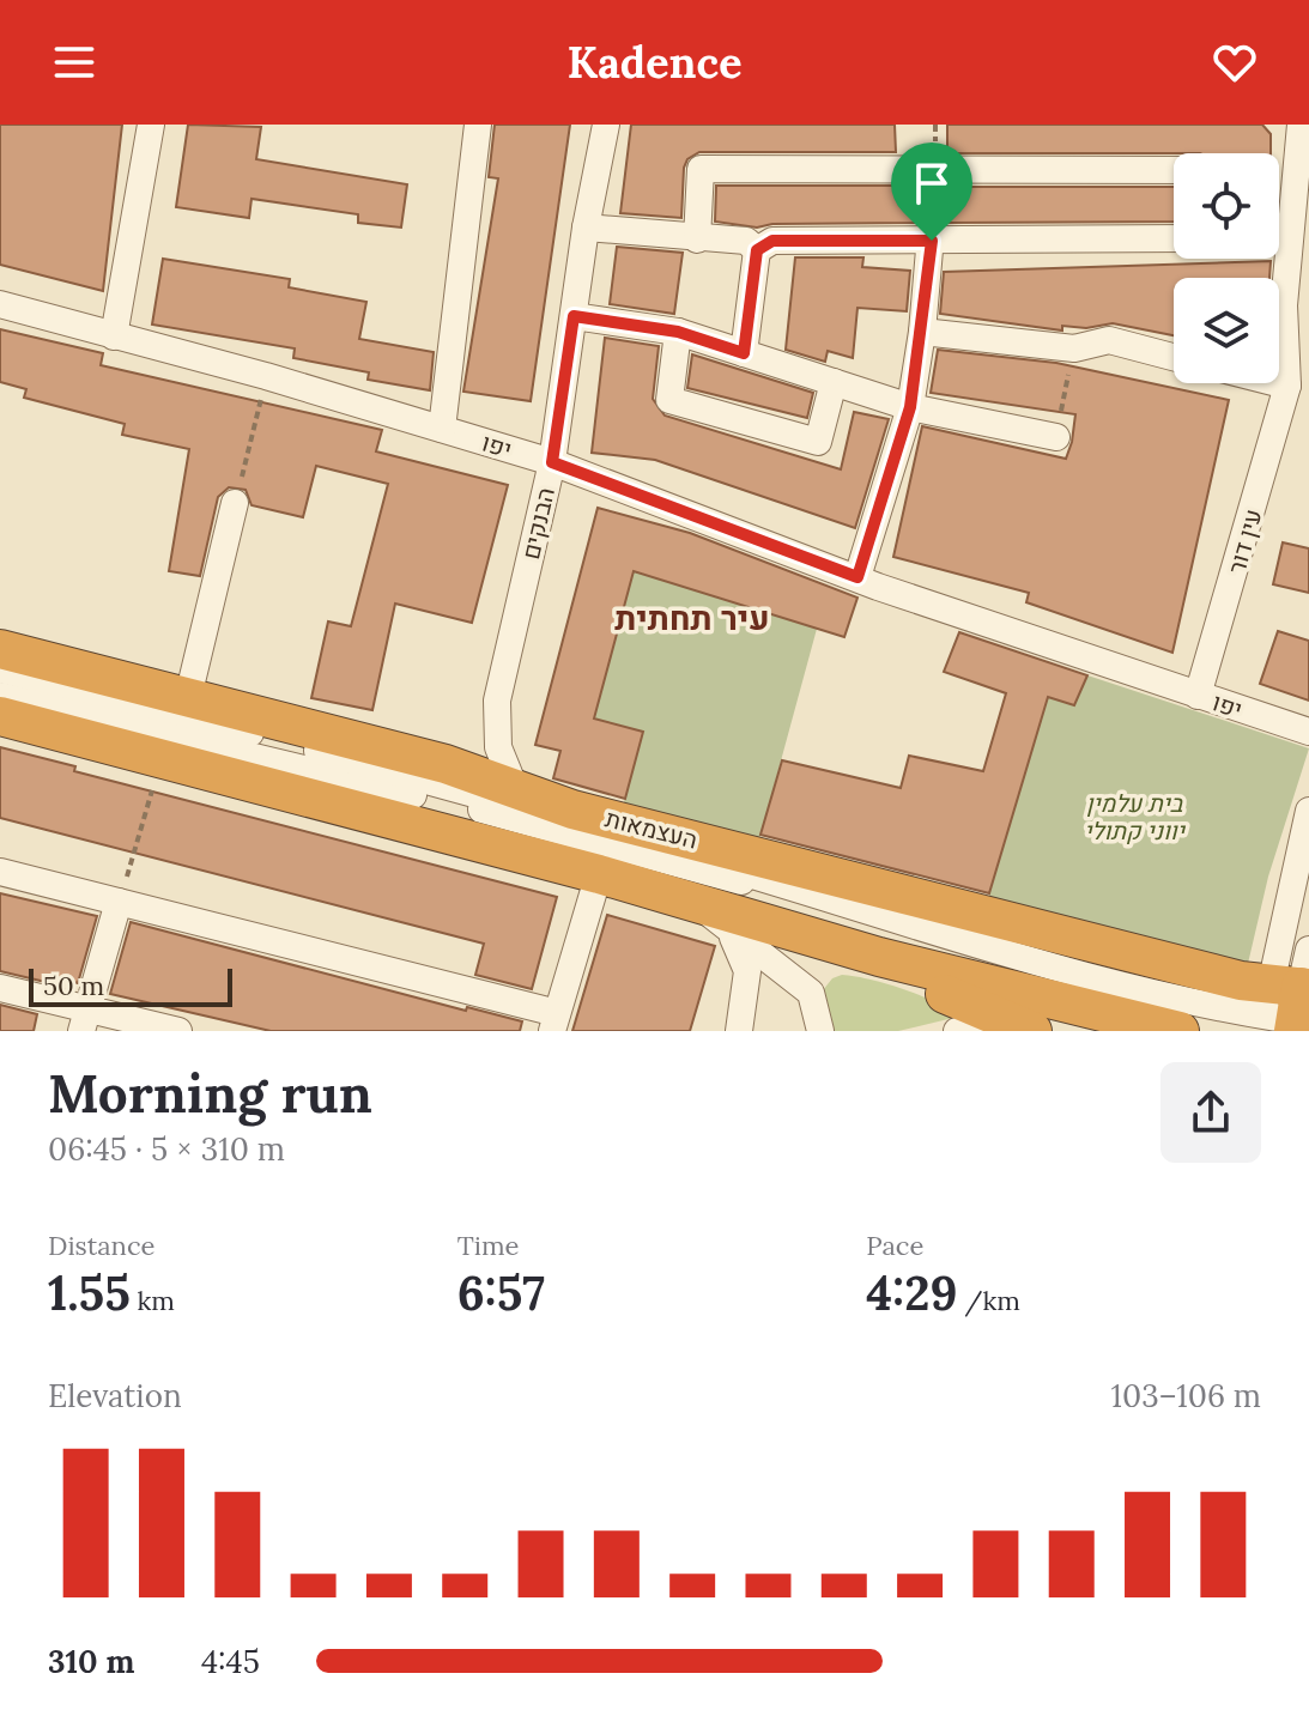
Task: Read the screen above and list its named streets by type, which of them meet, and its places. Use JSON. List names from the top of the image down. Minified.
{"streets":{"highway":["העצמאות"],"street":["יפו","הבנקים","עין דור"]},"crossings":[["יפו","הבנקים"],["יפו","עין דור"],["הבנקים","העצמאות"]],"districts":["עיר תחתית"],"parks":["בית עלמין יווני קתולי"],"scale_bar":"50 m","page":{"header":"Kadence","scale":"50 m","heading":["Morning run","06:45 · 5 × 310 m"],"stats":[["Distance","1.55 km"],["Time","6:57"],["Pace","4:29 /km"]],"chart":["Elevation","103–106 m"],"list":[{"name":"310 m","note":"4:45"}]}}
